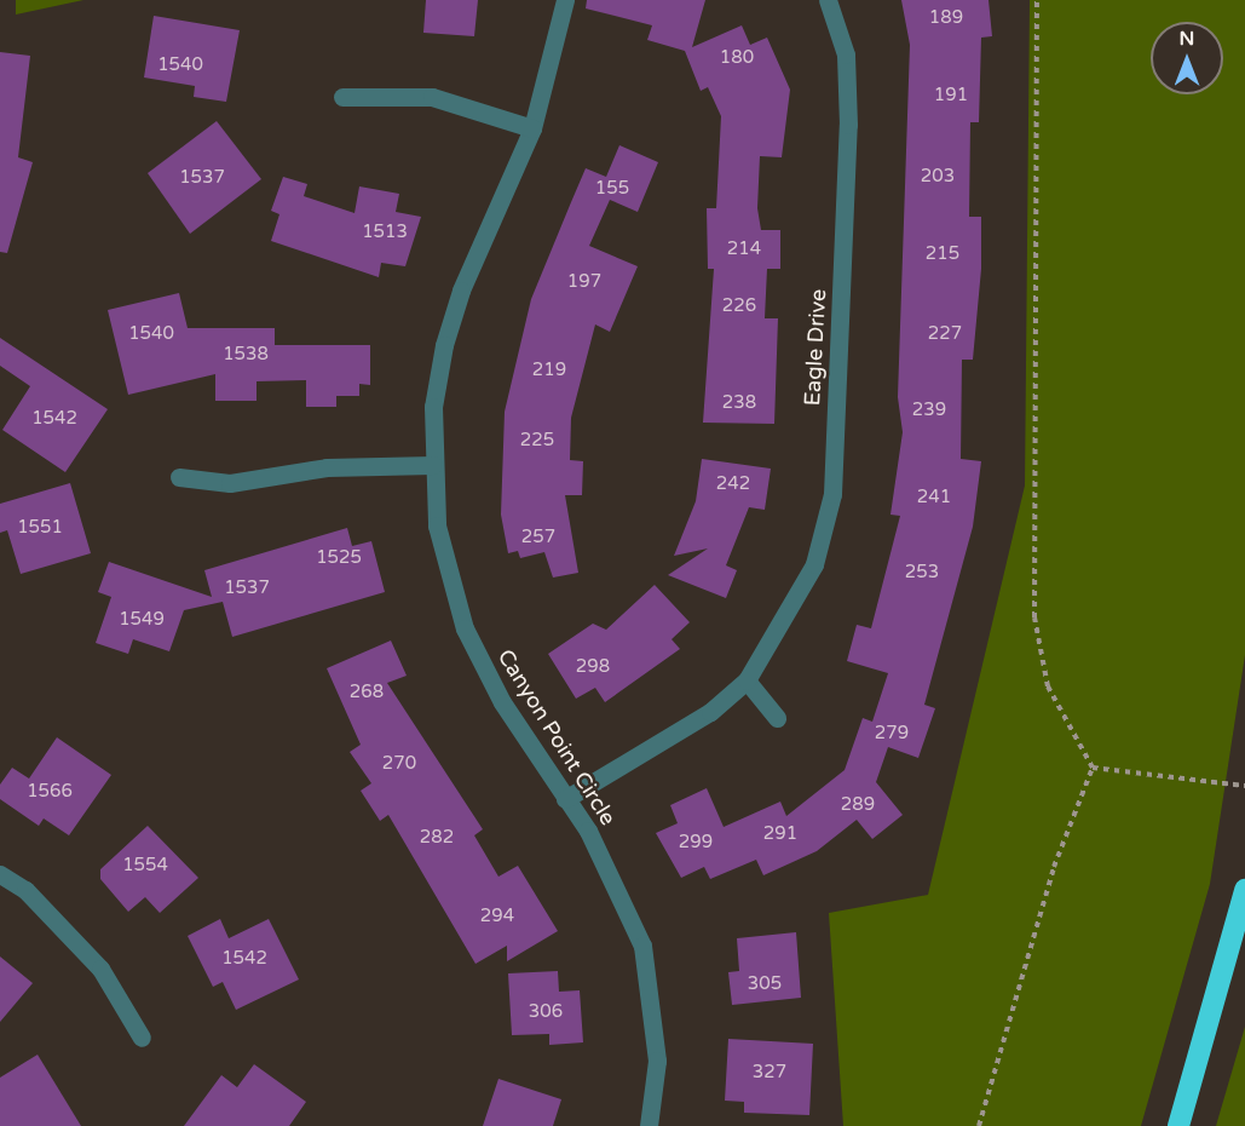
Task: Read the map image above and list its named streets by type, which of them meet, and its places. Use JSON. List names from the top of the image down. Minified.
{"streets":{"street":["Eagle Drive","Canyon Point Circle"]},"crossings":[["Eagle Drive","Canyon Point Circle"]],"house_numbers":["189","180","1540","191","203","1537","155","1513","214","215","197","226","1540","227","1538","219","238","239","1542","225","242","241","1551","257","1525","253","1537","1549","298","268","279","270","1566","289","291","282","299","1554","294","1542","305","306","327"],"north":"top"}
